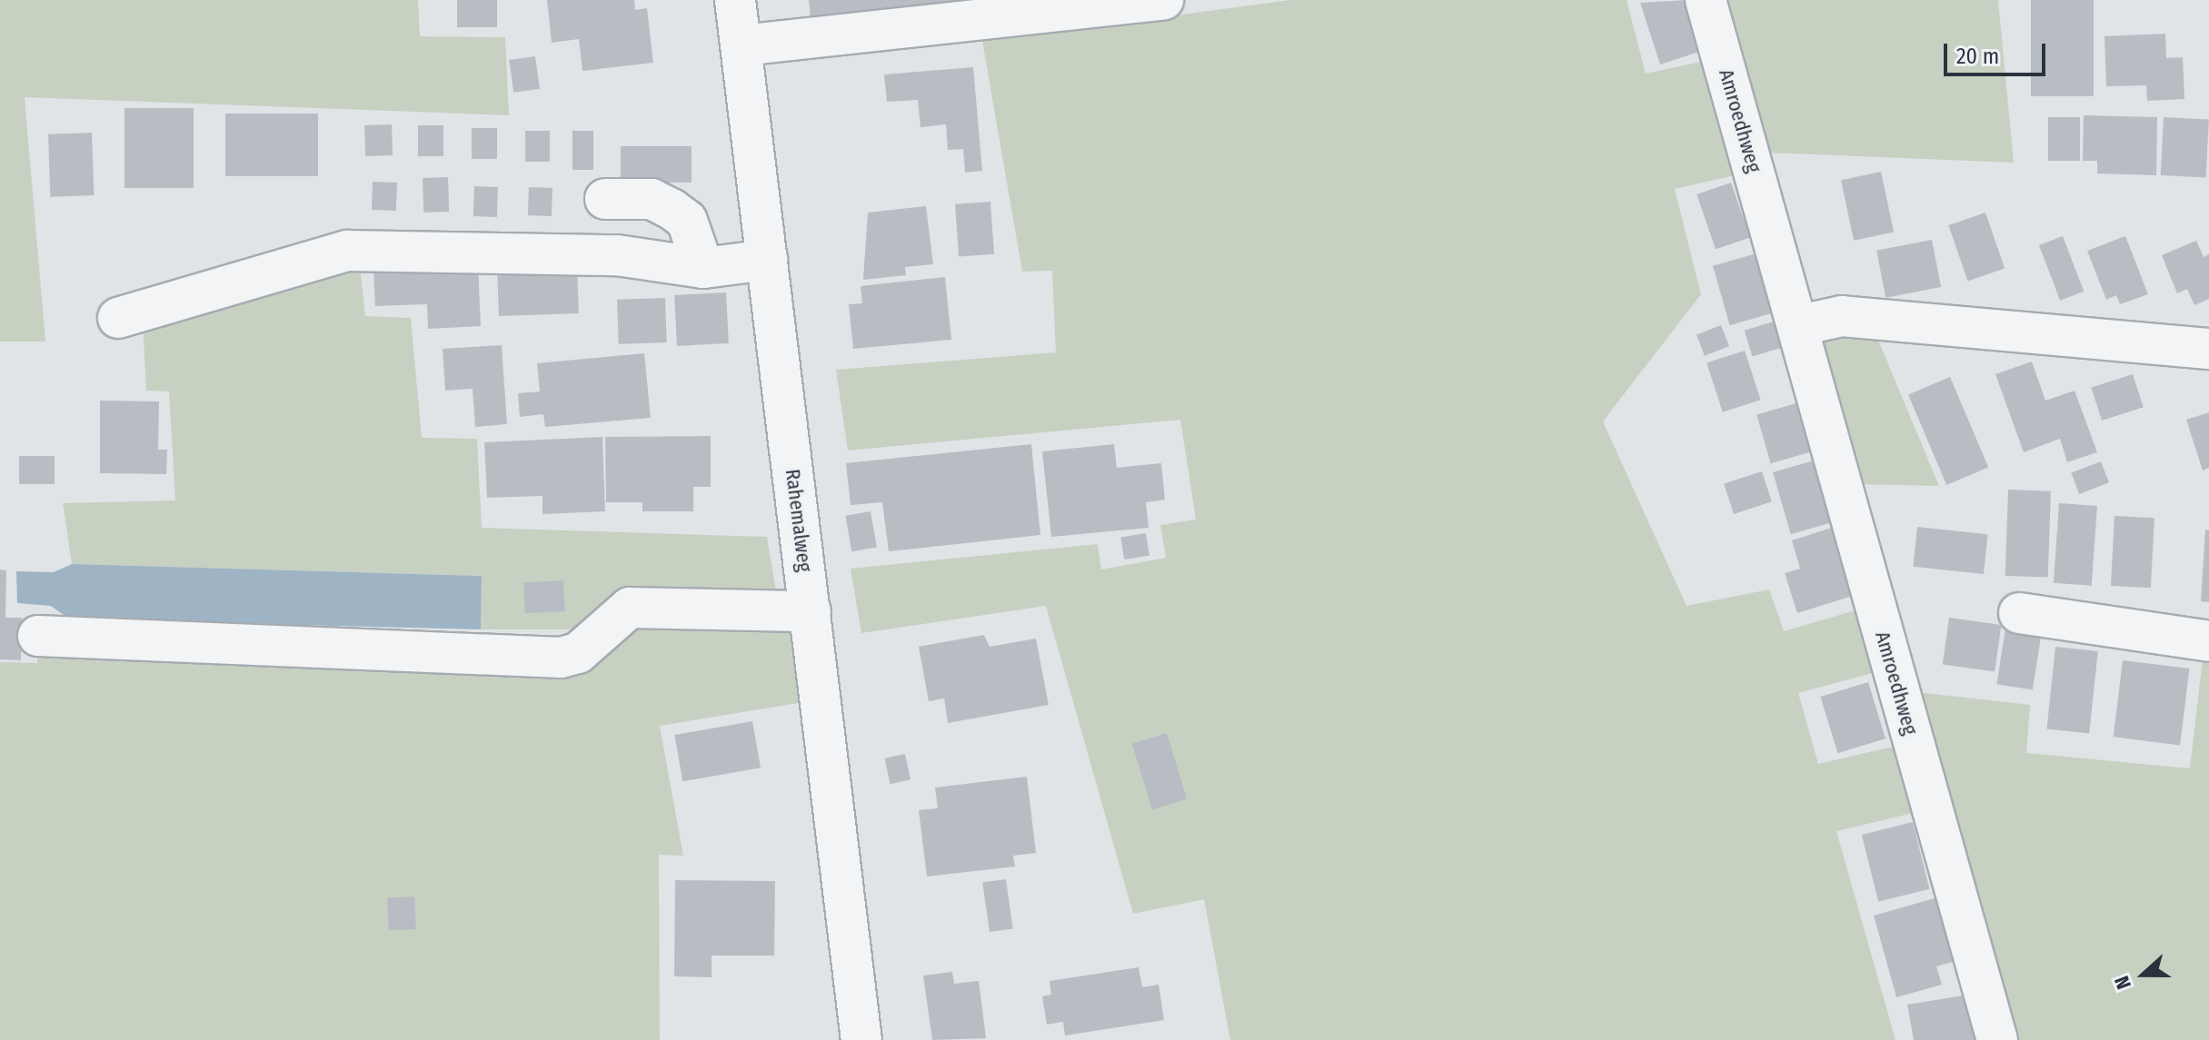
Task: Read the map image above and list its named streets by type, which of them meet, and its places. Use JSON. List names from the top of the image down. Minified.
{"streets":{"street":["Amroedhweg","Rahemalweg"]},"scale_bar":"20 m","north":"left"}
